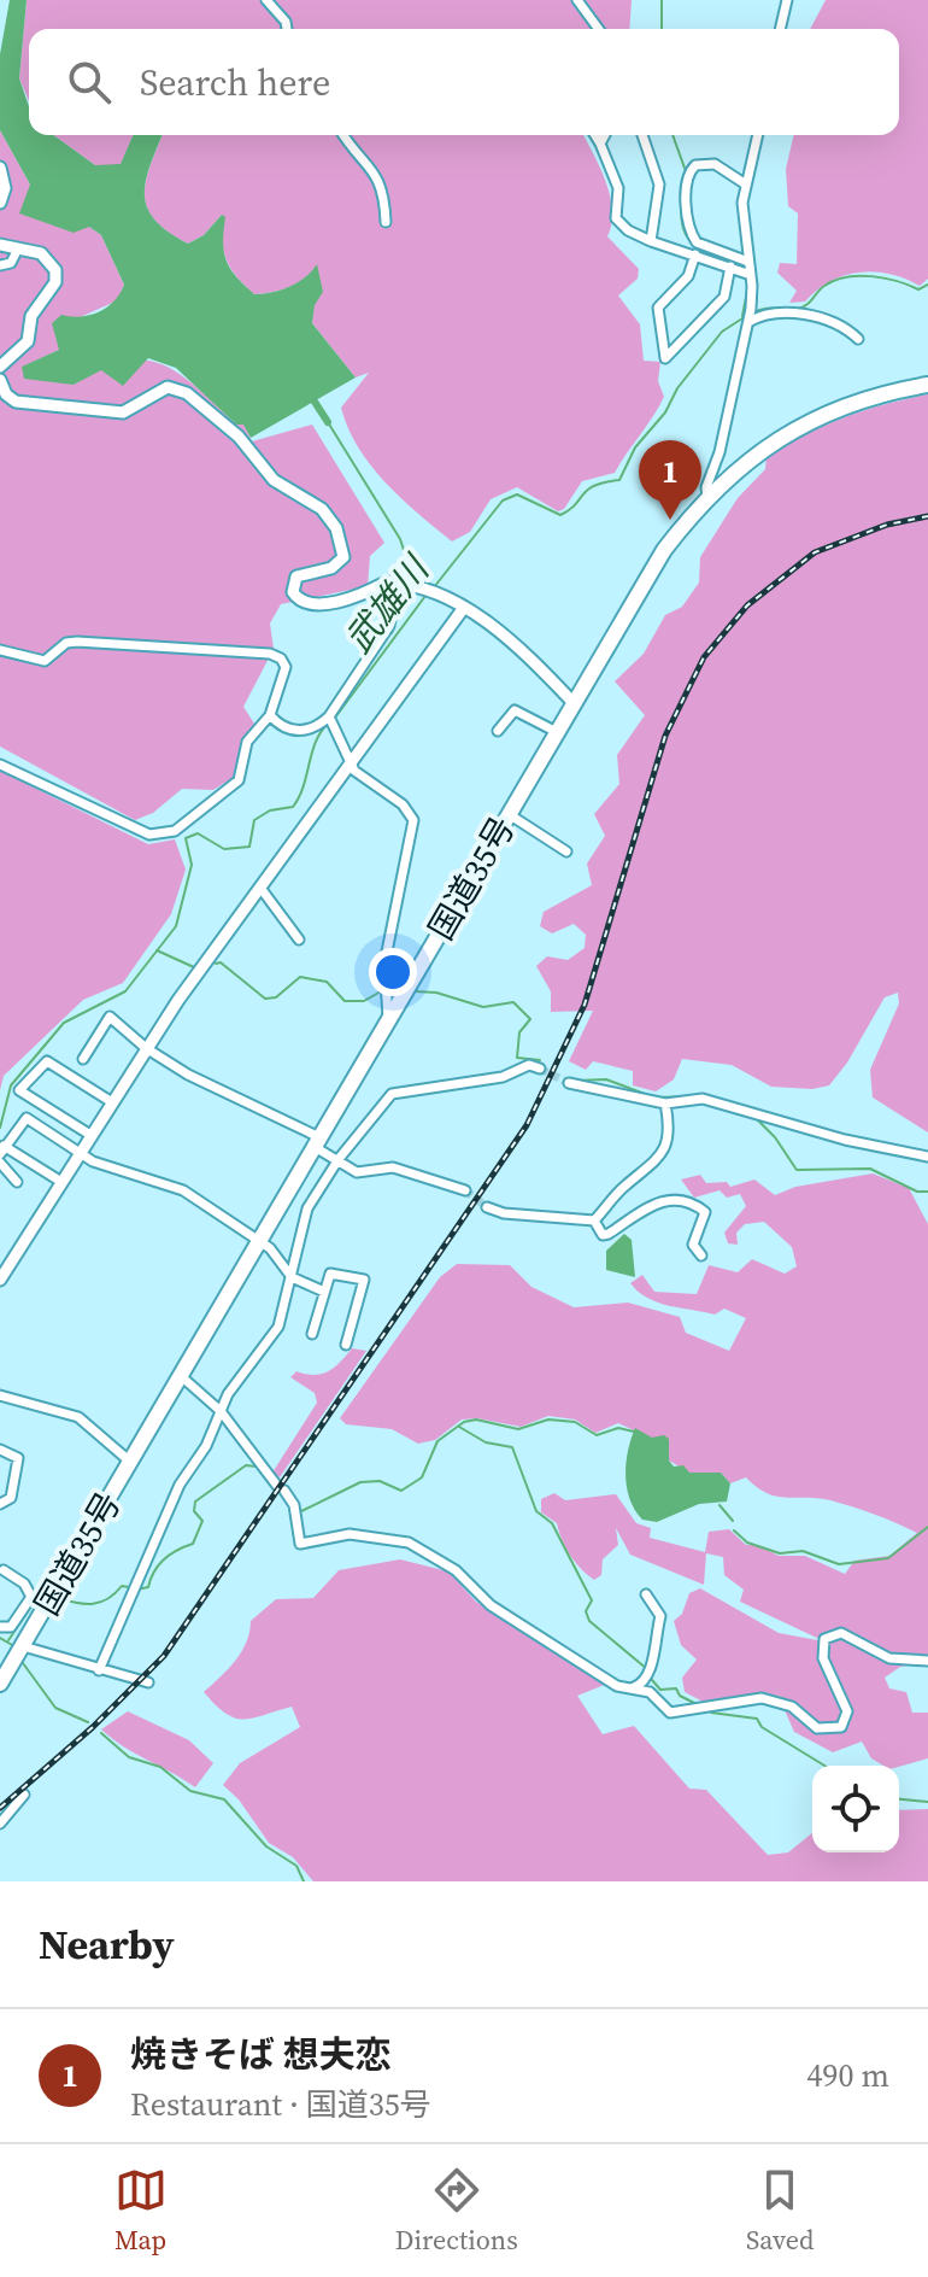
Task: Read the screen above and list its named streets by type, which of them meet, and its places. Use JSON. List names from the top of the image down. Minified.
{"streets":{"highway":["国道35号"]},"water":["武雄川"],"page":{"search":"Search here","pins":"1","heading":"Nearby","list":[{"mark":"1","name":"焼きそば 想夫恋","note":"Restaurant · 国道35号","value":"490 m"}],"nav":["Map","Directions","Saved"]}}
